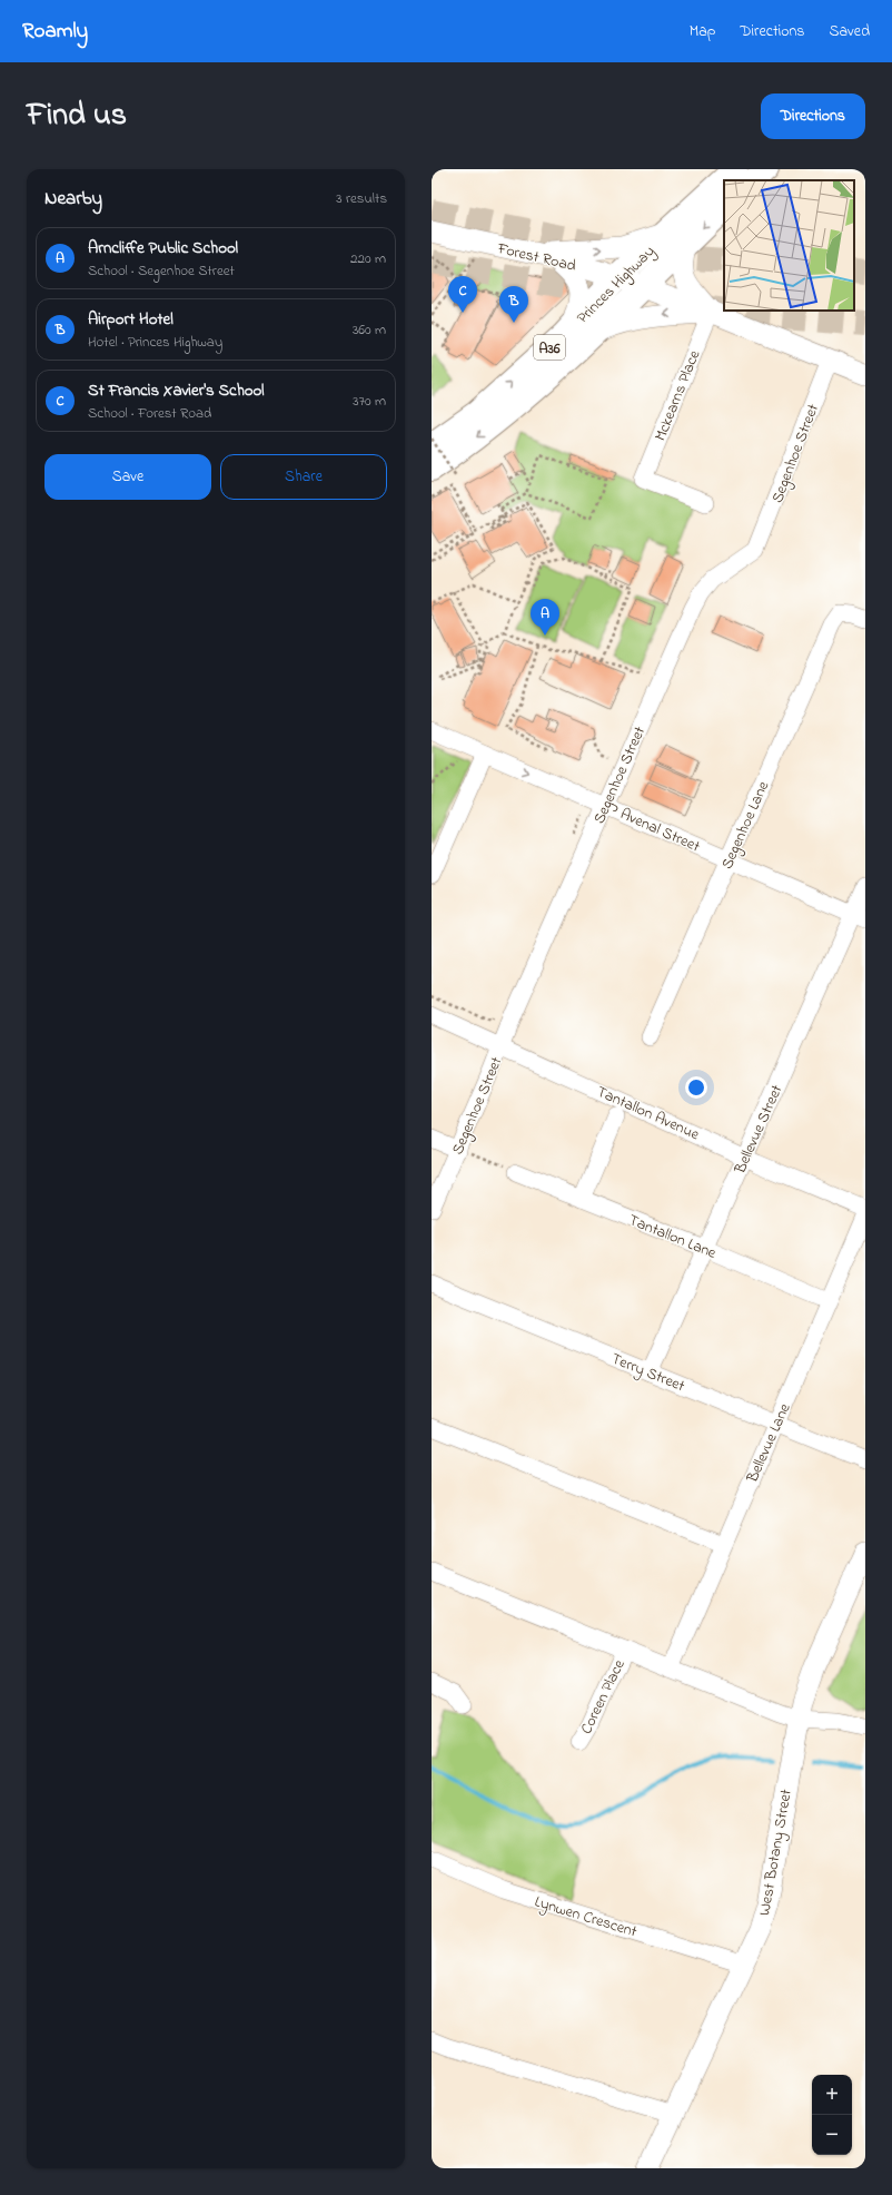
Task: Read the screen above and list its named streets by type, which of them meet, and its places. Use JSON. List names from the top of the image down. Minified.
{"streets":{"highway":["Princes Highway","A36"],"main road":["Forest Road","West Botany Street"],"street":["Mckearns Place","Segenhoe Street","Segenhoe Lane","Avenal Street","Tantallon Avenue","Bellevue Street","Tantallon Lane","Terry Street","Bellevue Lane","Coreen Place","Lynwen Crescent"]},"crossings":[["Forest Road","Princes Highway"],["Forest Road","Mckearns Place"],["Forest Road","Segenhoe Street"],["Segenhoe Street","Avenal Street"],["Segenhoe Street","Tantallon Avenue"],["Segenhoe Lane","Avenal Street"],["Avenal Street","Bellevue Street"],["Tantallon Avenue","Bellevue Street"],["Bellevue Street","Tantallon Lane"],["Bellevue Street","Terry Street"],["Tantallon Lane","Bellevue Lane"],["Terry Street","Bellevue Lane"],["West Botany Street","Lynwen Crescent"]],"page":{"header":"Roamly","nav":["Map","Directions","Saved"],"title":"Find us","buttons":["Directions",["Save","Share"]],"heading":["Nearby","3 results"],"list":[{"mark":"A","name":"Arncliffe Public School","note":"School · Segenhoe Street","value":"220 m"},{"mark":"B","name":"Airport Hotel","note":"Hotel · Princes Highway","value":"360 m"},{"mark":"C","name":"St Francis Xavier's School","note":"School · Forest Road","value":"370 m"}],"pins":["C","B","A"],"map_buttons":["+","−"]}}
